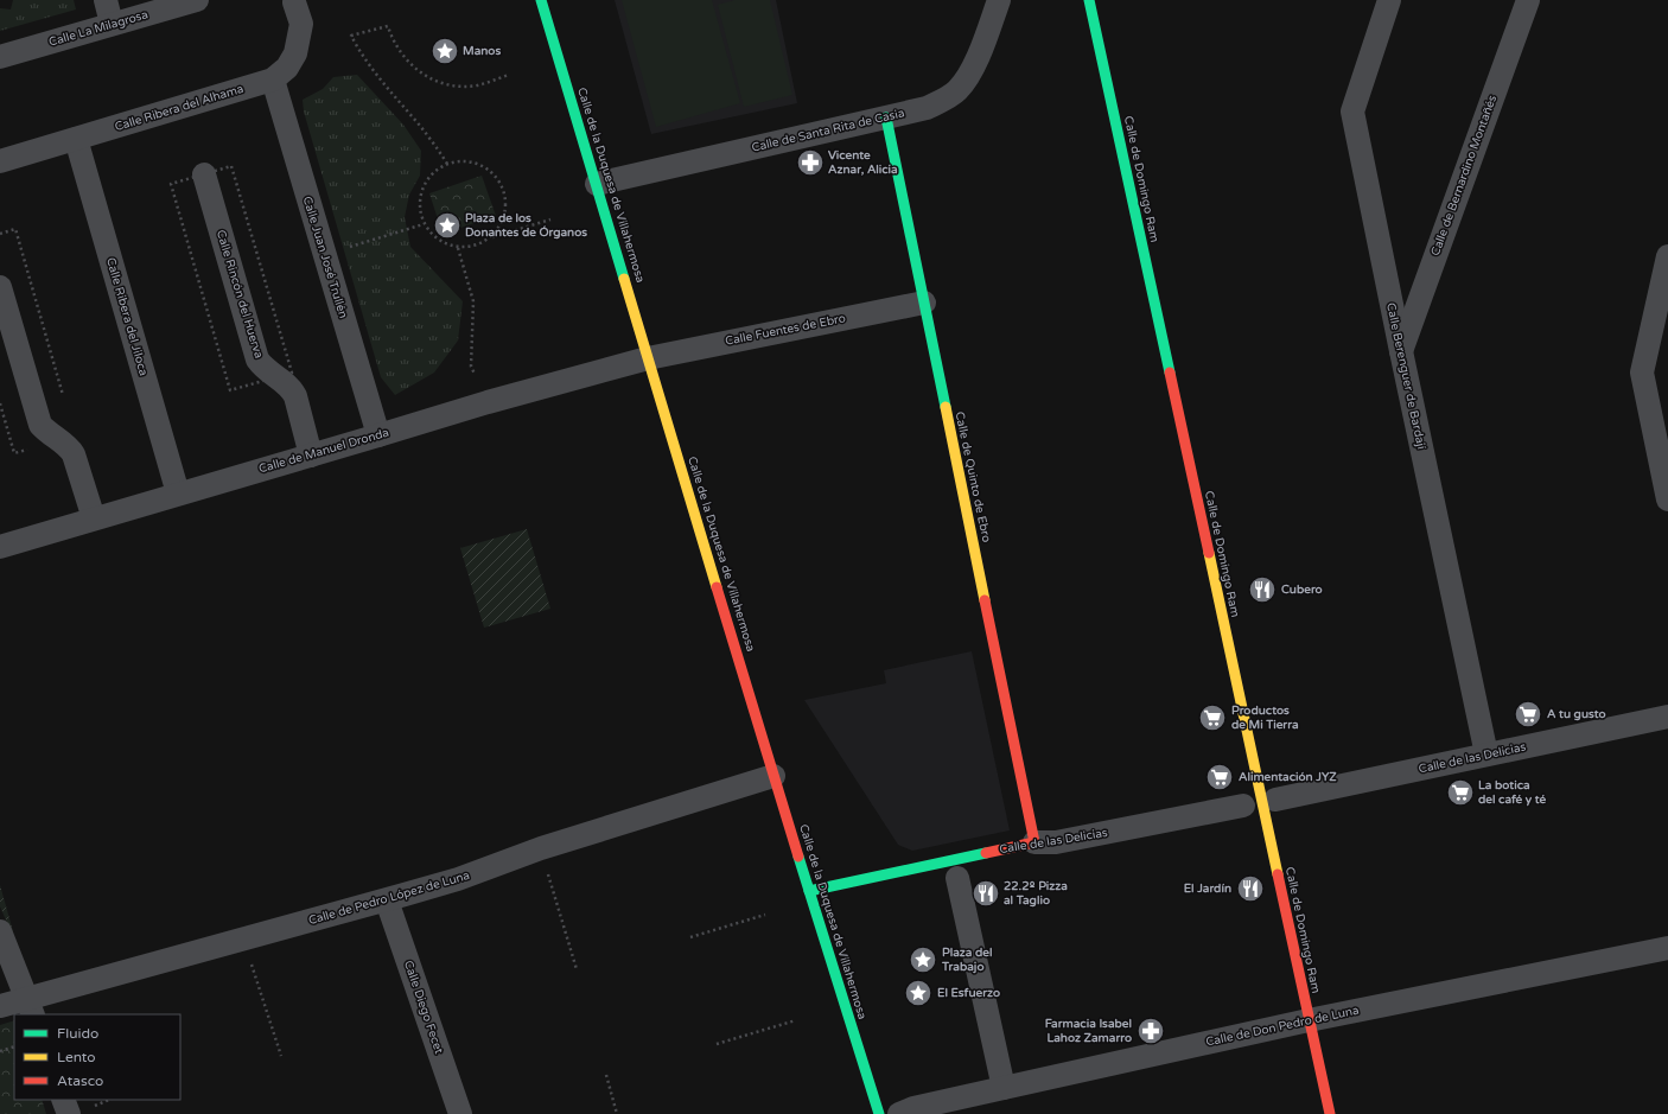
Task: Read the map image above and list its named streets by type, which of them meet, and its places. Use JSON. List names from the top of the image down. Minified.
{"streets":{"street":["Calle La Milagrosa","Calle Ribera del Alhama","Calle de Santa Rita de Casia","Calle de Bernardino Montañés","Calle de Domingo Ram","Calle de la Duquesa de Villahermosa","Calle Juan José Trullén","Calle Rincón del Huerva","Calle Ribera del Jiloca","Calle Fuentes de Ebro","Calle Berenguer de Bardají","Calle de Manuel Dronda","Calle de Quinto de Ebro","Calle de las Delicias","Calle de Pedro López de Luna","Calle Diego Fecet","Calle de Don Pedro de Luna"]},"crossings":[["Calle Ribera del Alhama","Calle Juan José Trullén"],["Calle Ribera del Alhama","Calle Ribera del Jiloca"],["Calle de Santa Rita de Casia","Calle de la Duquesa de Villahermosa"],["Calle de Santa Rita de Casia","Calle de Quinto de Ebro"],["Calle de Bernardino Montañés","Calle Berenguer de Bardají"],["Calle de Domingo Ram","Calle de Don Pedro de Luna"],["Calle de la Duquesa de Villahermosa","Calle Fuentes de Ebro"],["Calle de la Duquesa de Villahermosa","Calle de Manuel Dronda"],["Calle de la Duquesa de Villahermosa","Calle de las Delicias"],["Calle de la Duquesa de Villahermosa","Calle de Pedro López de Luna"],["Calle Juan José Trullén","Calle de Manuel Dronda"],["Calle Rincón del Huerva","Calle de Manuel Dronda"],["Calle Ribera del Jiloca","Calle de Manuel Dronda"],["Calle Fuentes de Ebro","Calle de Manuel Dronda"],["Calle Fuentes de Ebro","Calle de Quinto de Ebro"],["Calle Berenguer de Bardají","Calle de las Delicias"],["Calle de Quinto de Ebro","Calle de las Delicias"],["Calle de Pedro López de Luna","Calle Diego Fecet"]],"places":{"place":["Manos","Plaza de los Donantes de Órganos","Plaza del Trabajo","El Esfuerzo"],"pharmacy":["Vicente Aznar, Alicia","Farmacia Isabel Lahoz Zamarro"],"restaurant":["Cubero","El Jardín","22.2º Pizza al Taglio"],"supermarket":["A tu gusto","Productos de Mi Tierra","Alimentación JYZ","La botica del café y té"]},"legend":["Fluido","Lento","Atasco"]}
